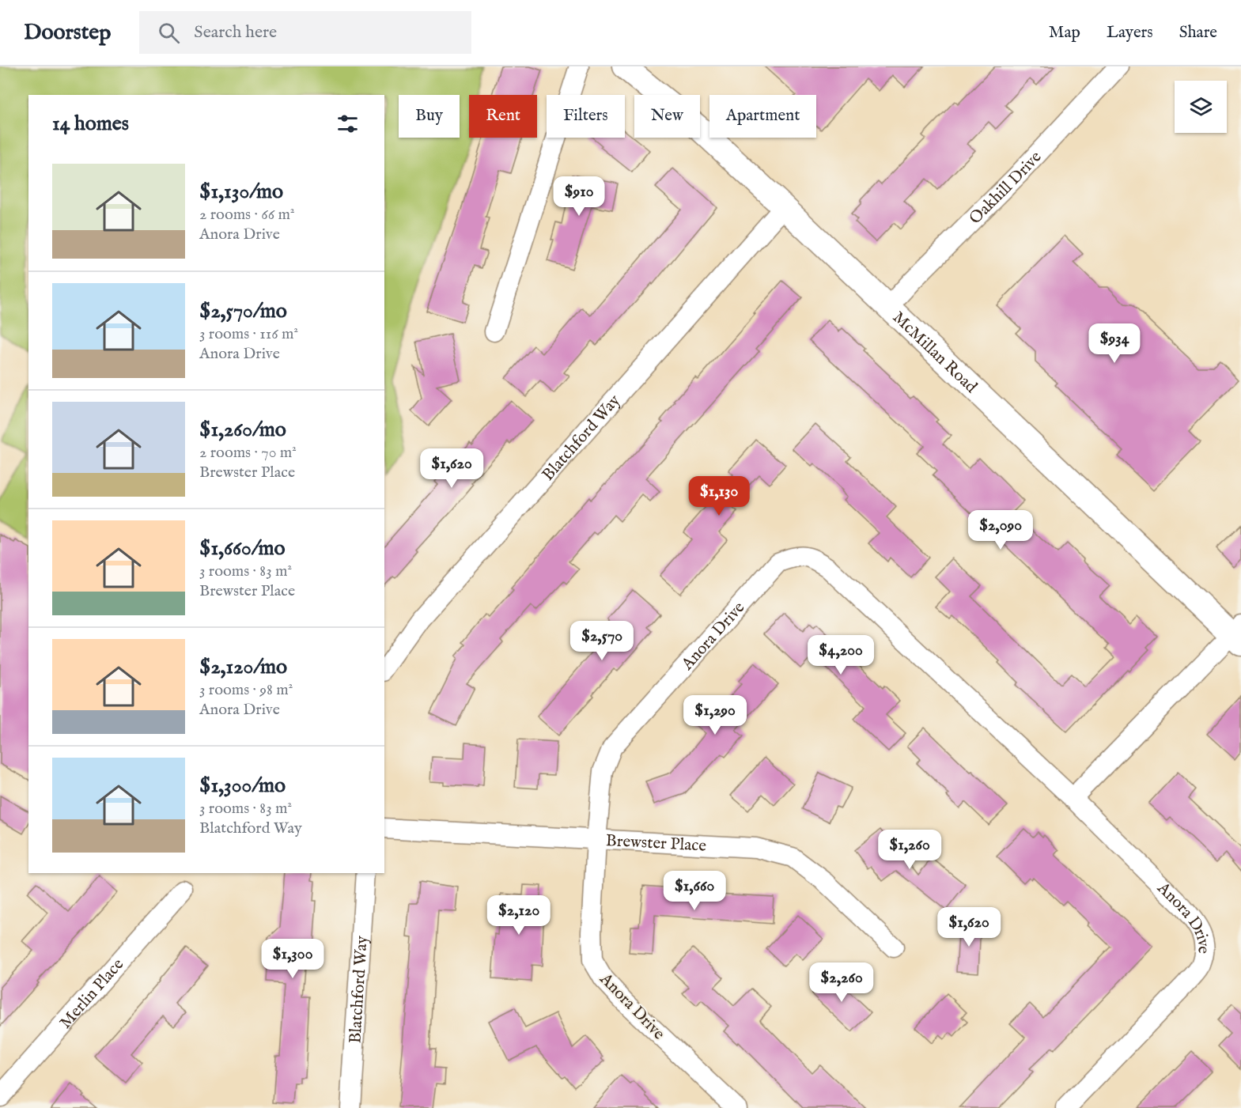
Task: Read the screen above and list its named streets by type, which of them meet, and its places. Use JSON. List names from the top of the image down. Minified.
{"streets":{"street":["Oakhill Drive","McMillan Road","Blatchford Way","Anora Drive","Brewster Place","Merlin Place"]},"crossings":[["Oakhill Drive","McMillan Road"],["McMillan Road","Blatchford Way"],["Anora Drive","Brewster Place"]],"page":{"header":"Doorstep","search":"Search here","nav":["Map","Layers","Share"],"chip":["Buy","Rent","Filters","New","Apartment"],"heading":"14 homes","list":[{"name":"$1,130/mo","note":"2 rooms · 66 m² · Anora Drive"},{"name":"$2,570/mo","note":"3 rooms · 116 m² · Anora Drive"},{"name":"$1,260/mo","note":"2 rooms · 70 m² · Brewster Place"},{"name":"$1,660/mo","note":"3 rooms · 83 m² · Brewster Place"},{"name":"$2,120/mo","note":"3 rooms · 98 m² · Anora Drive"},{"name":"$1,300/mo","note":"3 rooms · 83 m² · Blatchford Way"}],"price":["$910","$934","$1,620","$1,130","$2,090","$2,570","$4,200","$1,290","$1,260","$1,660","$2,120","$1,620","$1,300","$2,260"]}}
